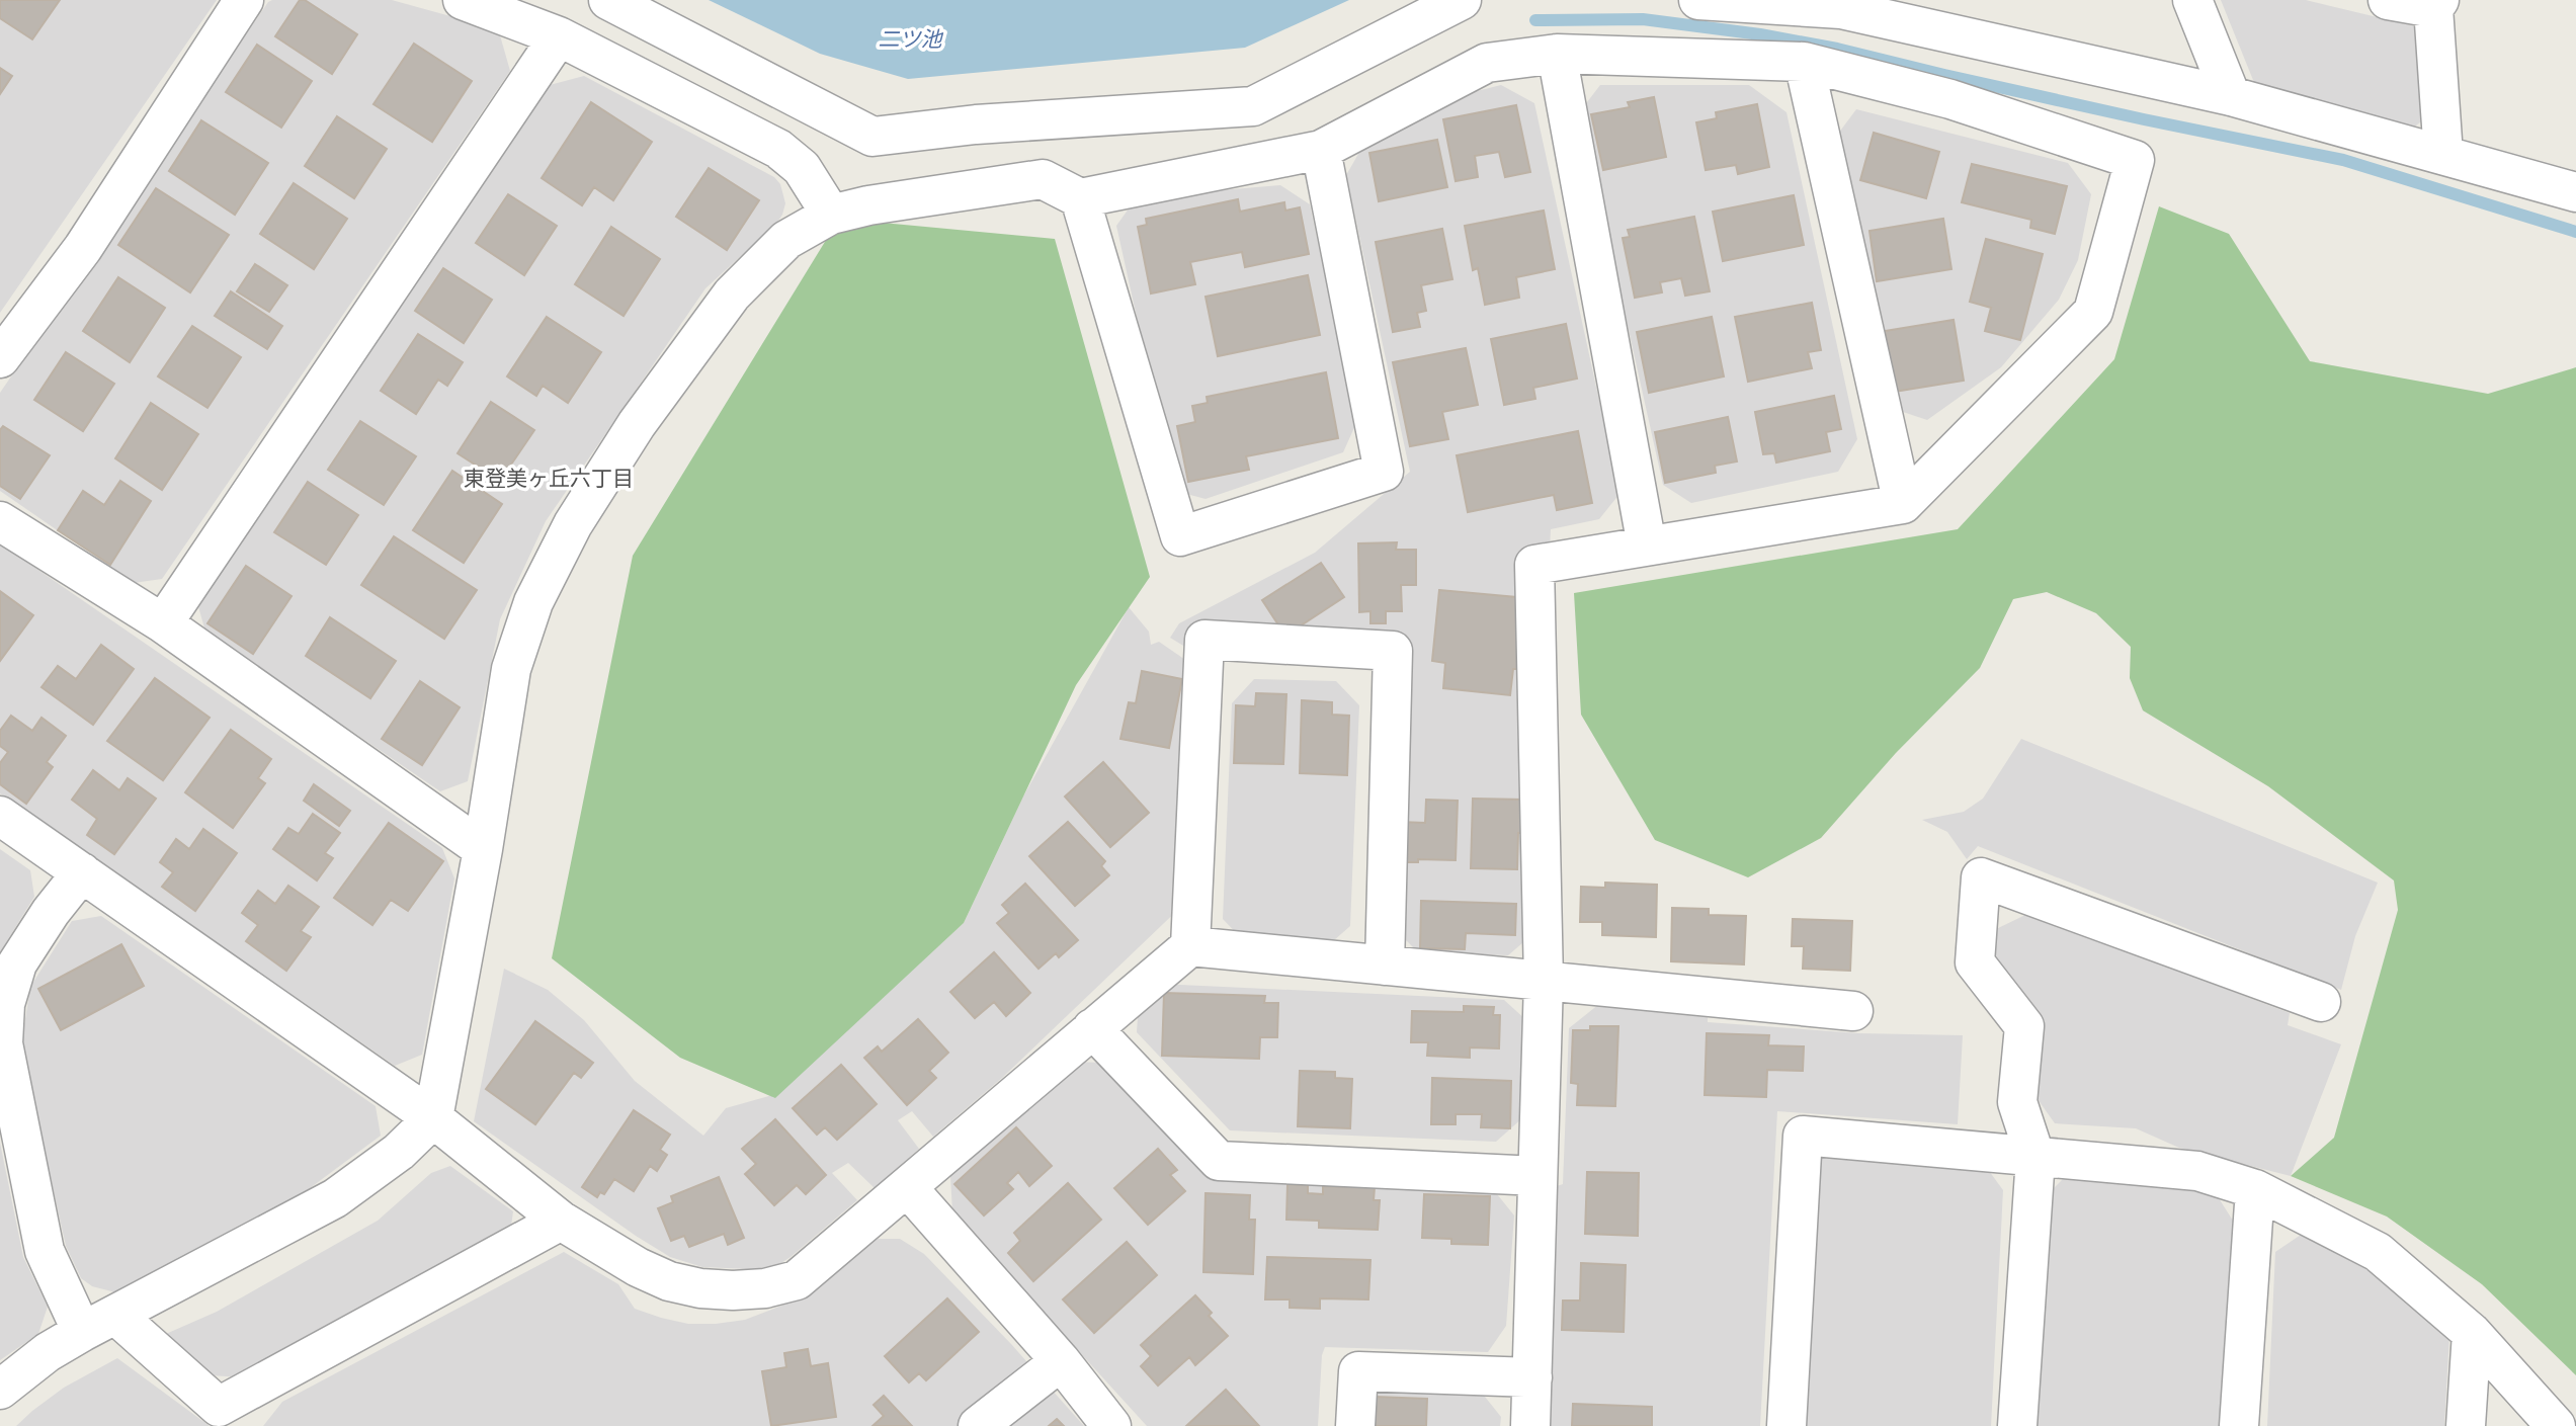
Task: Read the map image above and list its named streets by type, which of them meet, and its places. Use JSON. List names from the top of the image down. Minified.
{"districts":["東登美ヶ丘六丁目"],"water":["二ツ池"]}
